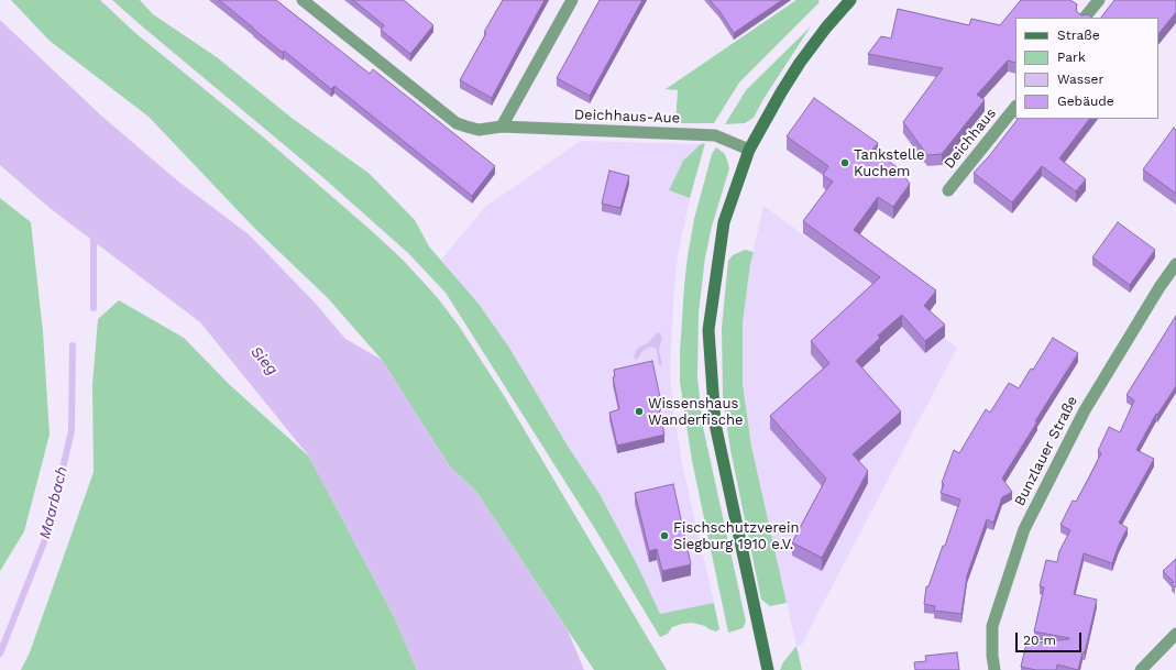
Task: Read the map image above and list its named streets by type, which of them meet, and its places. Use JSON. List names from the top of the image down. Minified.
{"streets":{"street":["Deichhaus-Aue","Deichhaus","Bunzlauer Straße"]},"water":["Sieg","Maarbach"],"places":["Tankstelle Kuchem","Wissenshaus Wanderfische","Fischschutzverein Siegburg 1910 e.V."],"legend":["Straße","Park","Wasser","Gebäude"],"scale_bar":"20 m"}
